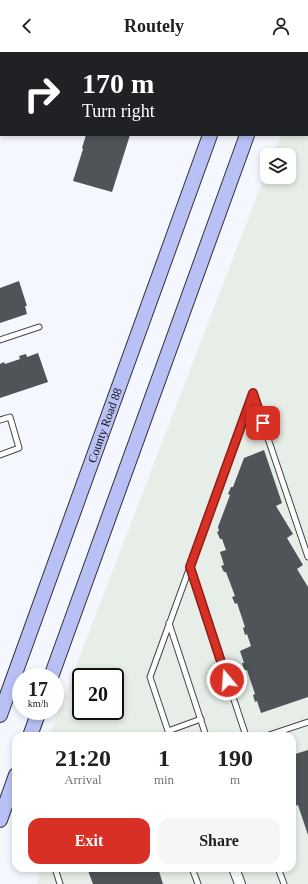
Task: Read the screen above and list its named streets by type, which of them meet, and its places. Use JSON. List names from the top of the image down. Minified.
{"streets":{"main road":["County Road 88"]},"page":{"header":"Routely","turn":["170 m","Turn right"],"speed":"17 km/h","limit":"20","eta":["21:20","Arrival","1","min","190","m"],"buttons":["Exit","Share"]}}
